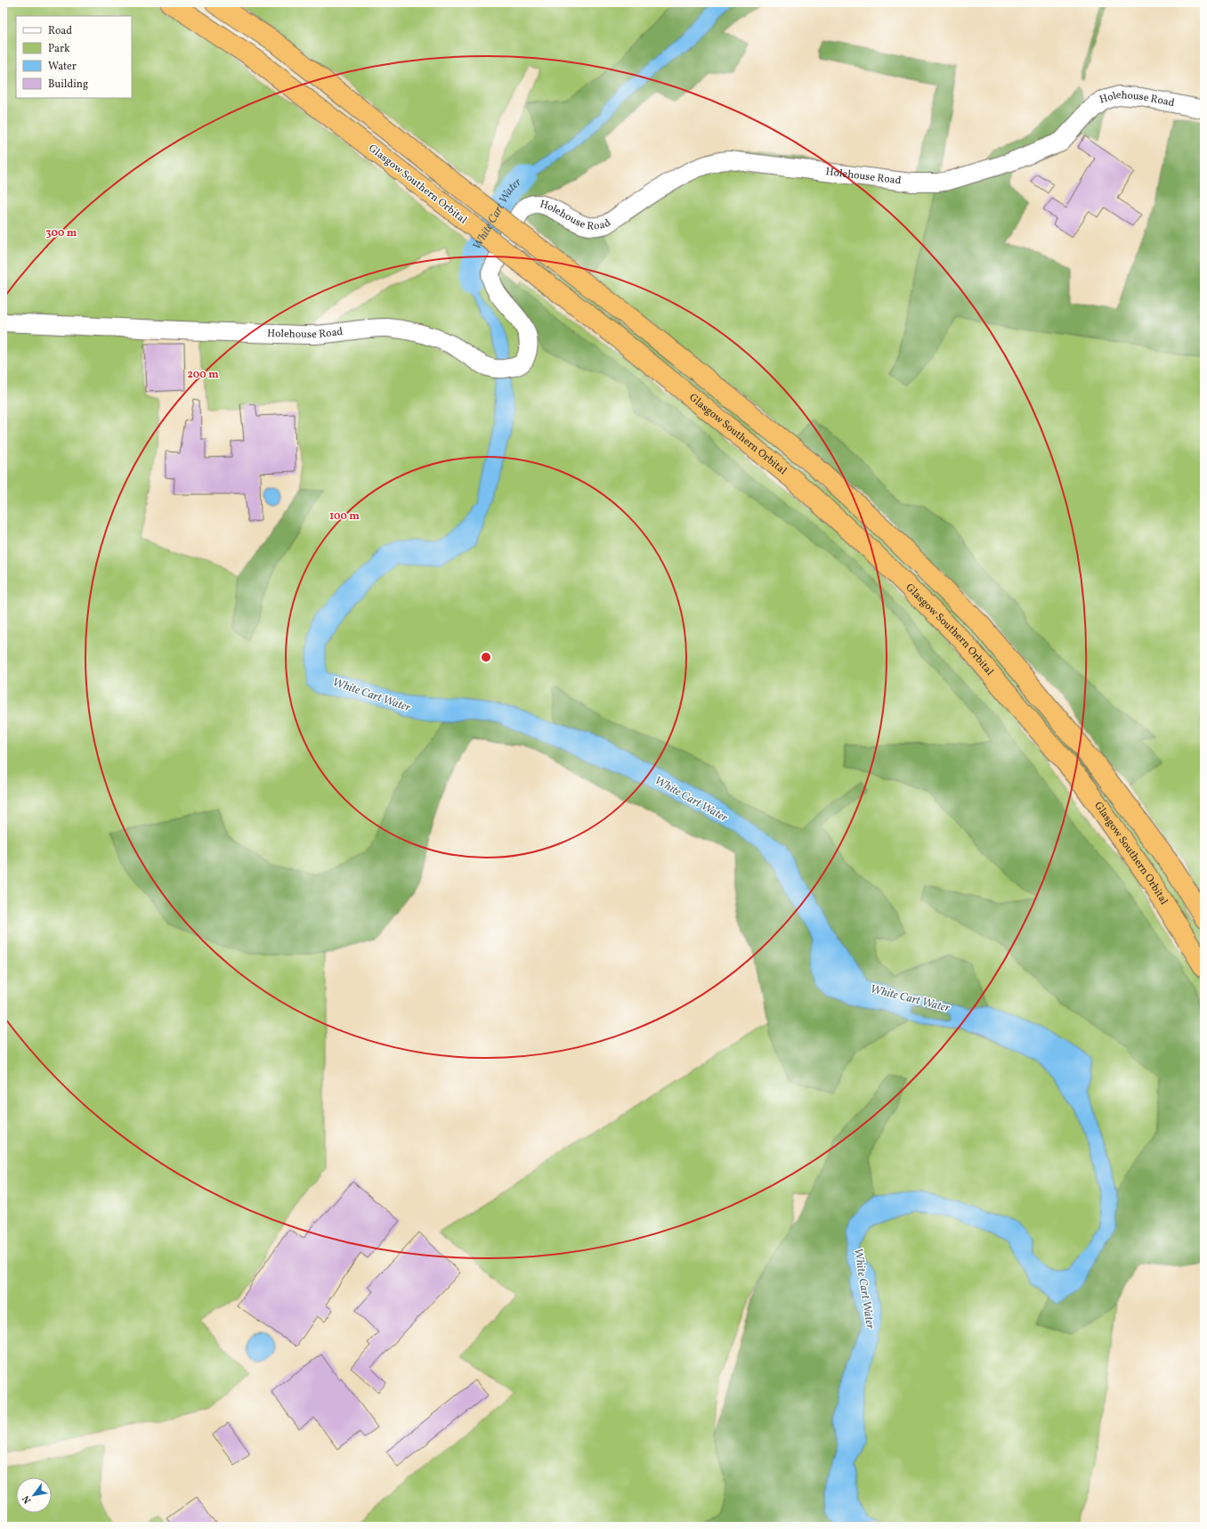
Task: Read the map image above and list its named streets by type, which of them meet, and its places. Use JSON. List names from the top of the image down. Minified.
{"streets":{"highway":["Glasgow Southern Orbital"],"street":["Holehouse Road"]},"water":["White Cart Water"],"legend":["Road","Park","Water","Building"],"north":"bottom left","rings":["300 m","200 m","100 m"]}
